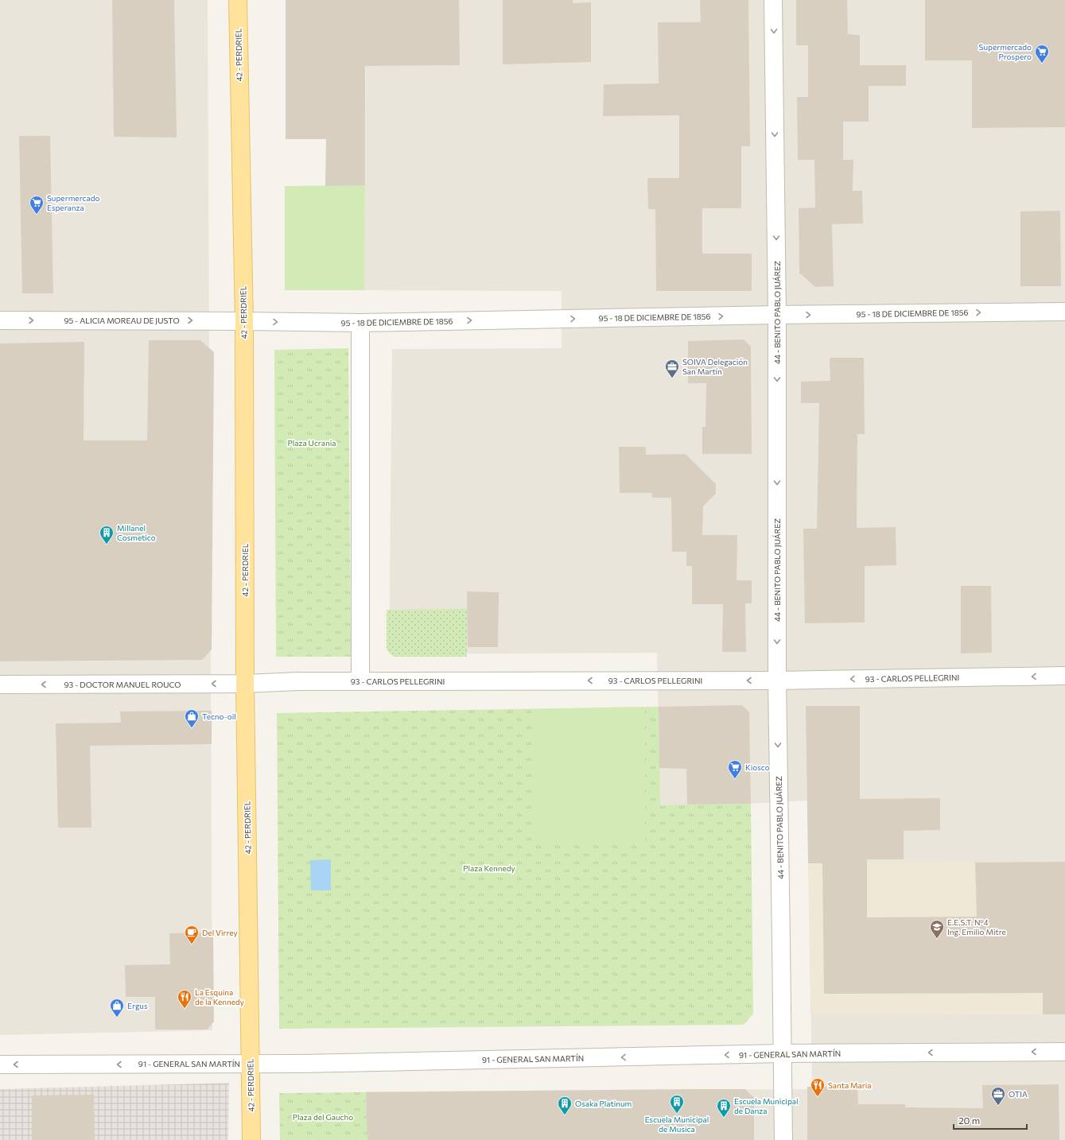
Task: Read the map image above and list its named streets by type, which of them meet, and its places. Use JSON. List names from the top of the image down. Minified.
{"streets":{"main road":["42 - PERDRIEL"],"street":["44 - BENITO PABLO JUÁREZ","95 - 18 DE DICIEMBRE DE 1856","95 - ALICIA MOREAU DE JUSTO","93 - CARLOS PELLEGRINI","93 - DOCTOR MANUEL ROUCO","91 - GENERAL SAN MARTÍN"]},"crossings":[["42 - PERDRIEL","95 - 18 DE DICIEMBRE DE 1856"],["42 - PERDRIEL","95 - ALICIA MOREAU DE JUSTO"],["42 - PERDRIEL","93 - CARLOS PELLEGRINI"],["42 - PERDRIEL","93 - DOCTOR MANUEL ROUCO"],["42 - PERDRIEL","91 - GENERAL SAN MARTÍN"],["44 - BENITO PABLO JUÁREZ","95 - 18 DE DICIEMBRE DE 1856"],["44 - BENITO PABLO JUÁREZ","93 - CARLOS PELLEGRINI"],["44 - BENITO PABLO JUÁREZ","91 - GENERAL SAN MARTÍN"],["95 - 18 DE DICIEMBRE DE 1856","95 - ALICIA MOREAU DE JUSTO"],["93 - CARLOS PELLEGRINI","93 - DOCTOR MANUEL ROUCO"]],"one_way":["44 - BENITO PABLO JUÁREZ","95 - 18 DE DICIEMBRE DE 1856","95 - ALICIA MOREAU DE JUSTO","93 - CARLOS PELLEGRINI","93 - DOCTOR MANUEL ROUCO","91 - GENERAL SAN MARTÍN"],"parks":["Plaza Ucrania","Plaza Kennedy","Plaza del Gaucho"],"places":{"supermarket":["Supermercado Prospero","Supermercado Esperanza","Kiosco"],"office":["SOIVA Delegación San Martín","OTIA"],"building":["Millanel Cosmetico","Escuela Municipal de Musica","Osaka Platinum","Escuela Municipal de Danza"],"shop":["Tecno-oil","Ergus"],"school or university":["E.E.S.T. Nº4 Ing. Emilio Mitre"],"cafe":["Del Virrey"],"restaurant":["La Esquina de la Kennedy","Santa Maria"]},"scale_bar":"20 m"}
